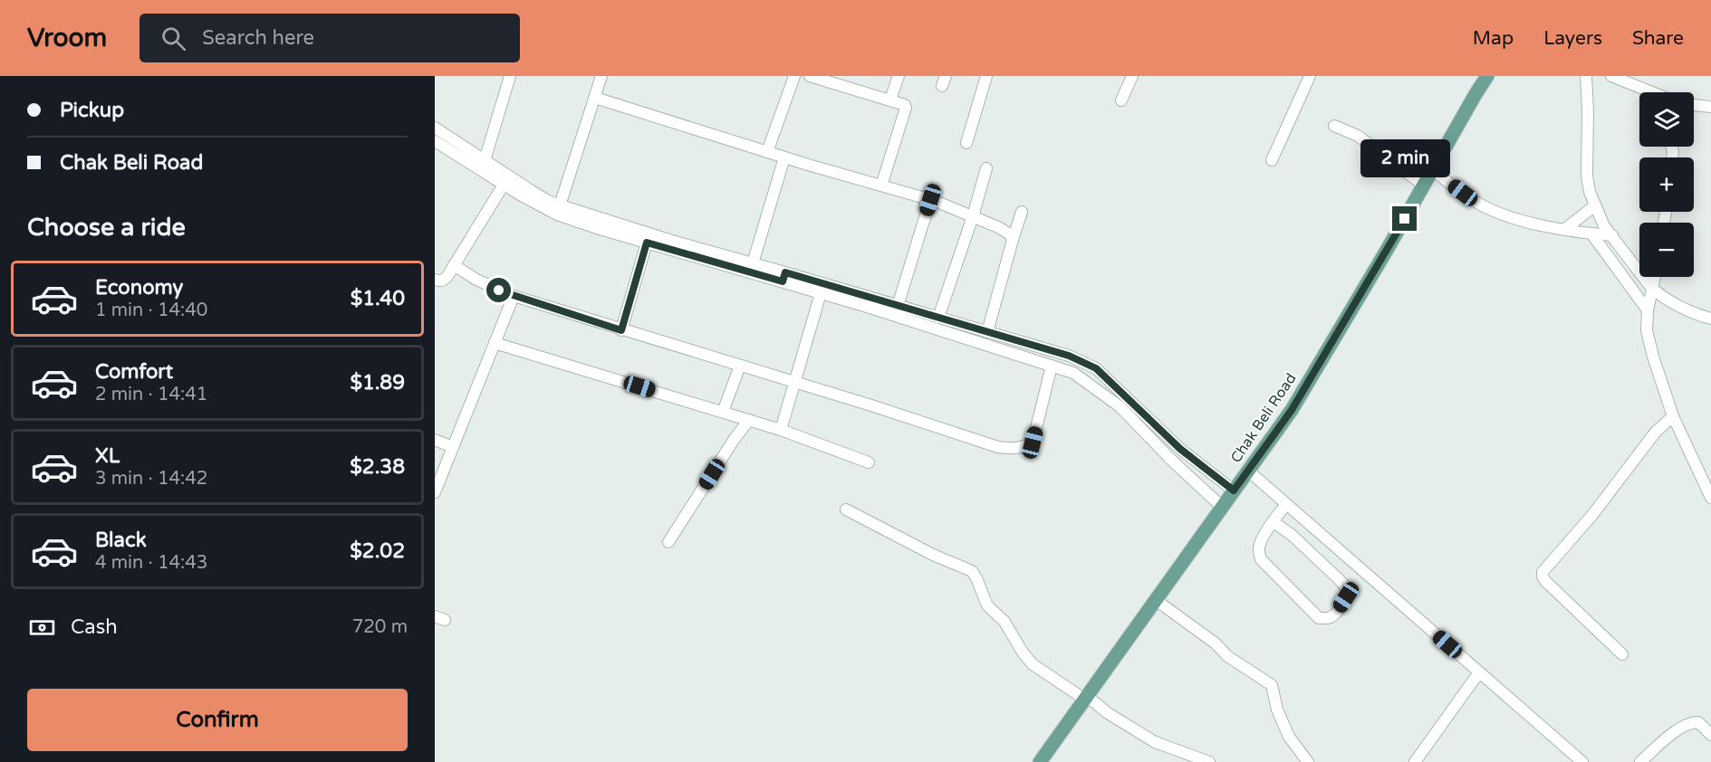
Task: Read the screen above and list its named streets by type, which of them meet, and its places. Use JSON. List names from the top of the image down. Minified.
{"streets":{"main road":["Chak Beli Road"]},"page":{"header":"Vroom","search":"Search here","nav":["Map","Layers","Share"],"banner":["Pickup","Chak Beli Road"],"map_buttons":["+","−"],"bubble":"2 min","heading":"Choose a ride","list":[{"name":"Economy","note":"1 min · 14:40","value":"$1.40"},{"name":"Comfort","note":"2 min · 14:41","value":"$1.89"},{"name":"XL","note":"3 min · 14:42","value":"$2.38"},{"name":"Black","note":"4 min · 14:43","value":"$2.02"}],"pay":["Cash","720 m"],"buttons":"Confirm"}}
